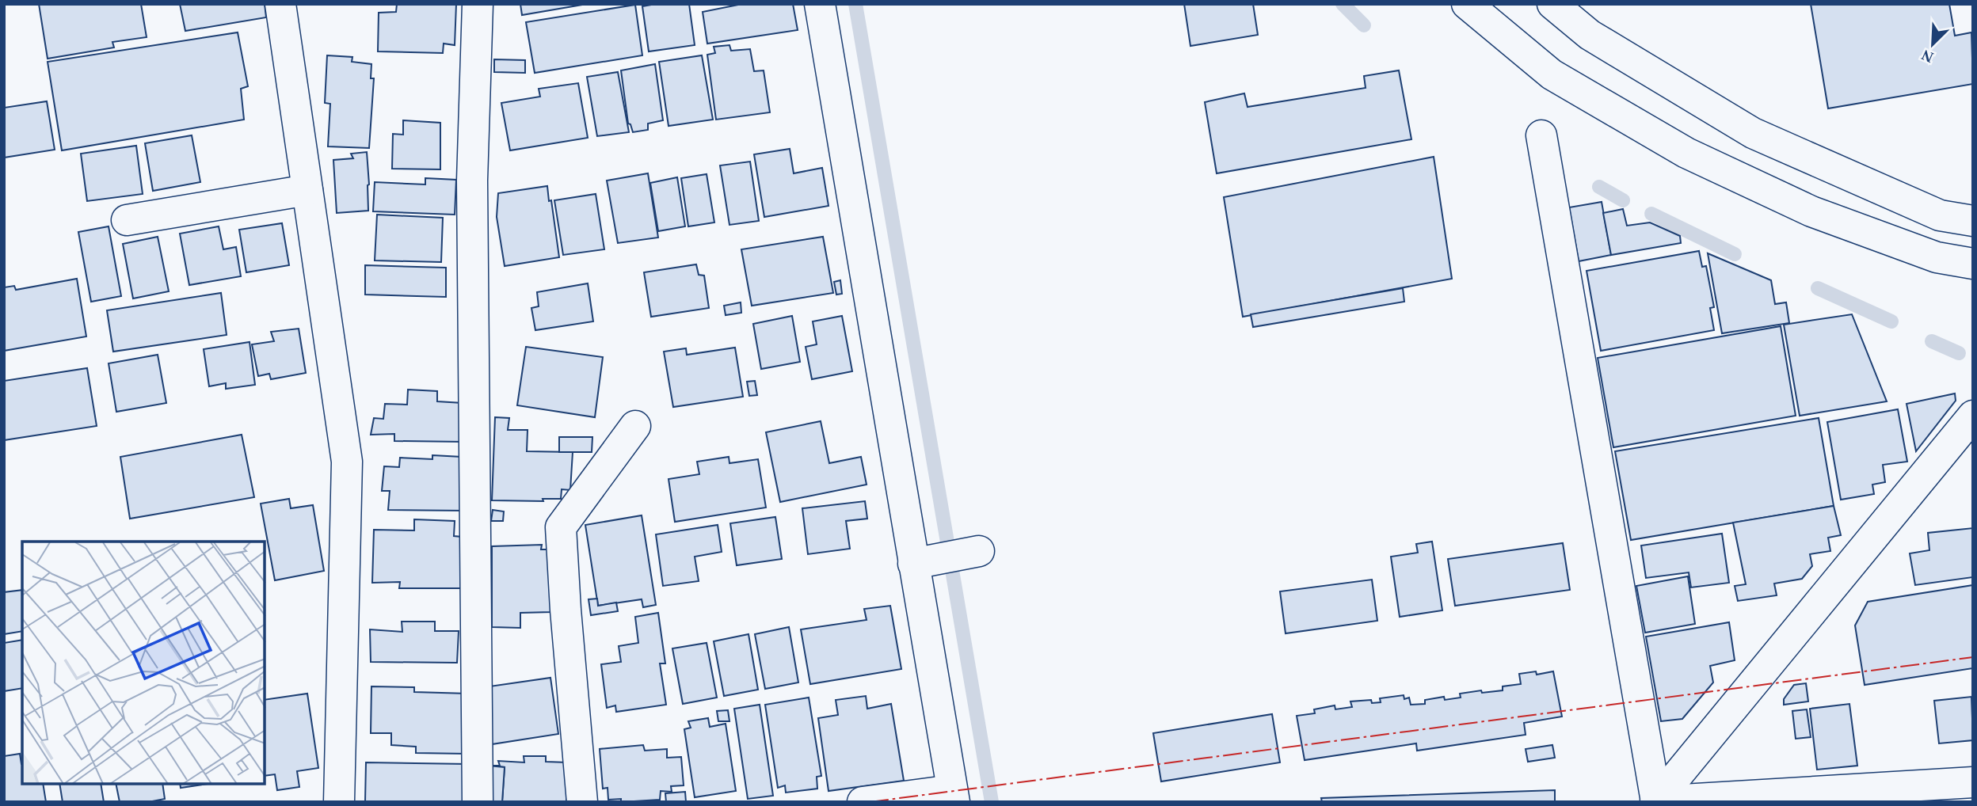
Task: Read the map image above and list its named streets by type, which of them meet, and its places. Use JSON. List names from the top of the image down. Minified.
{"north":"bottom left"}
